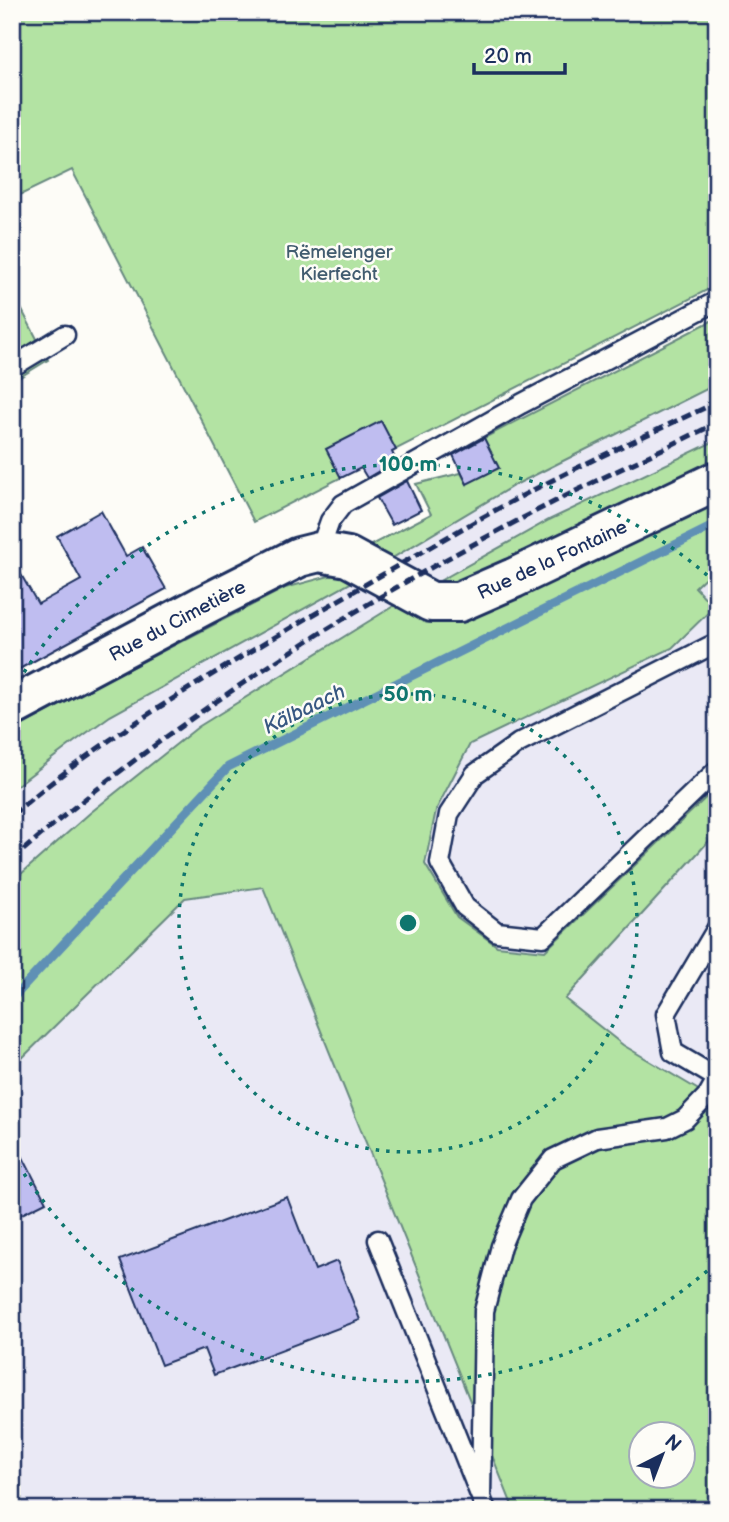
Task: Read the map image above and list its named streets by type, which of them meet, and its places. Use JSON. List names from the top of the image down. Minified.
{"streets":{"main road":["Rue de la Fontaine","Rue du Cimetière"]},"crossings":[["Rue de la Fontaine","Rue du Cimetière"]],"water":["Kälbaach"],"parks":["Rëmelenger Kierfecht"],"scale_bar":"20 m","north":"top right","rings":["100 m","50 m"]}
